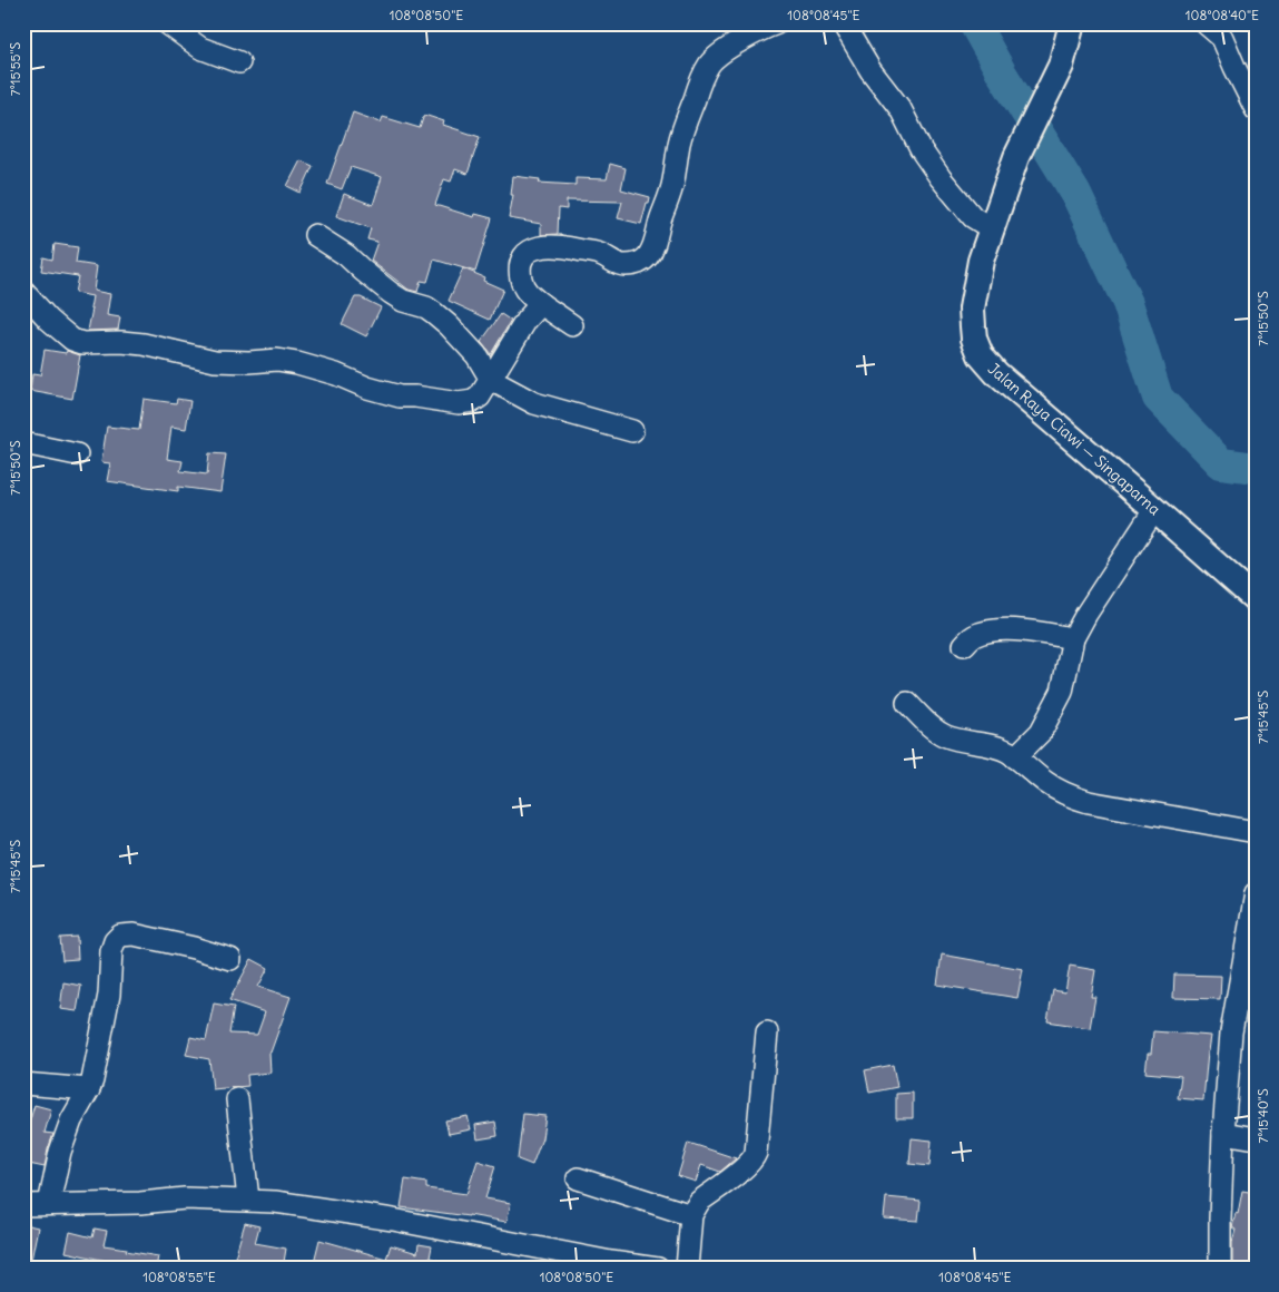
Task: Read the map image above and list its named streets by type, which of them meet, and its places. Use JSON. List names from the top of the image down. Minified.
{"streets":{"main road":["Jalan Raya Ciawi — Singaparna"]},"coordinates":["108°08'50\"E","108°08'45\"E","108°08'40\"E","7°15'55\"S","7°15'50\"S","7°15'45\"S","7°15'40\"S","108°08'55\"E"]}
